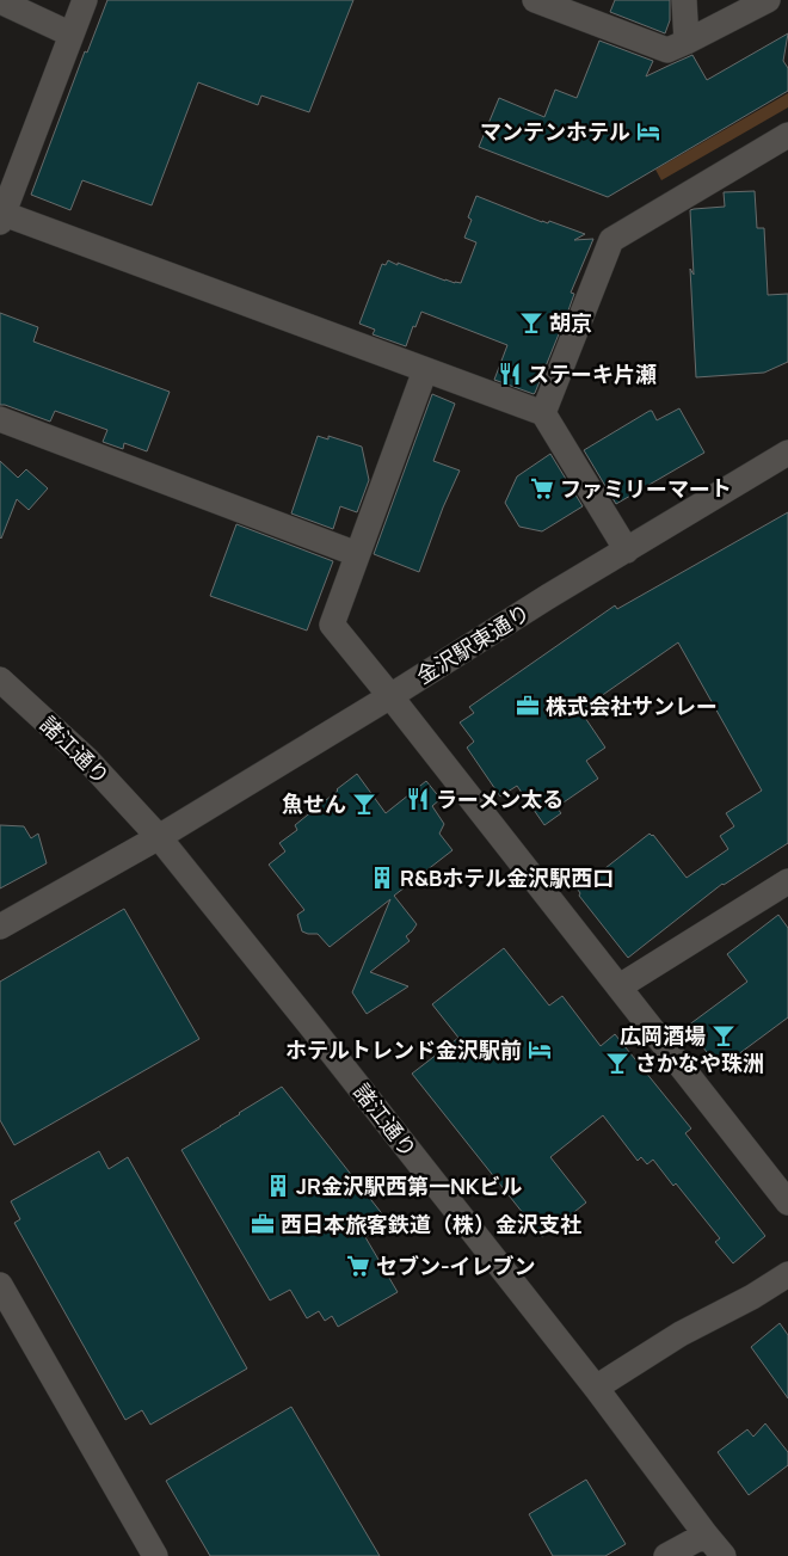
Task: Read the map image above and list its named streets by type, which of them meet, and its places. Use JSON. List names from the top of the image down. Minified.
{"streets":{"street":["金沢駅東通り","諸江通り"]},"crossings":[["金沢駅東通り","諸江通り"]],"places":{"hotel":["マンテンホテル","ホテルトレンド金沢駅前"],"bar":["胡京","魚せん","広岡酒場","さかなや珠洲"],"restaurant":["ステーキ片瀬","ラーメン太る"],"supermarket":["ファミリーマート","セブン-イレブン"],"office":["株式会社サンレー","西日本旅客鉄道（株）金沢支社"],"building":["R&Bホテル金沢駅西口","JR金沢駅西第一NKビル"]}}
